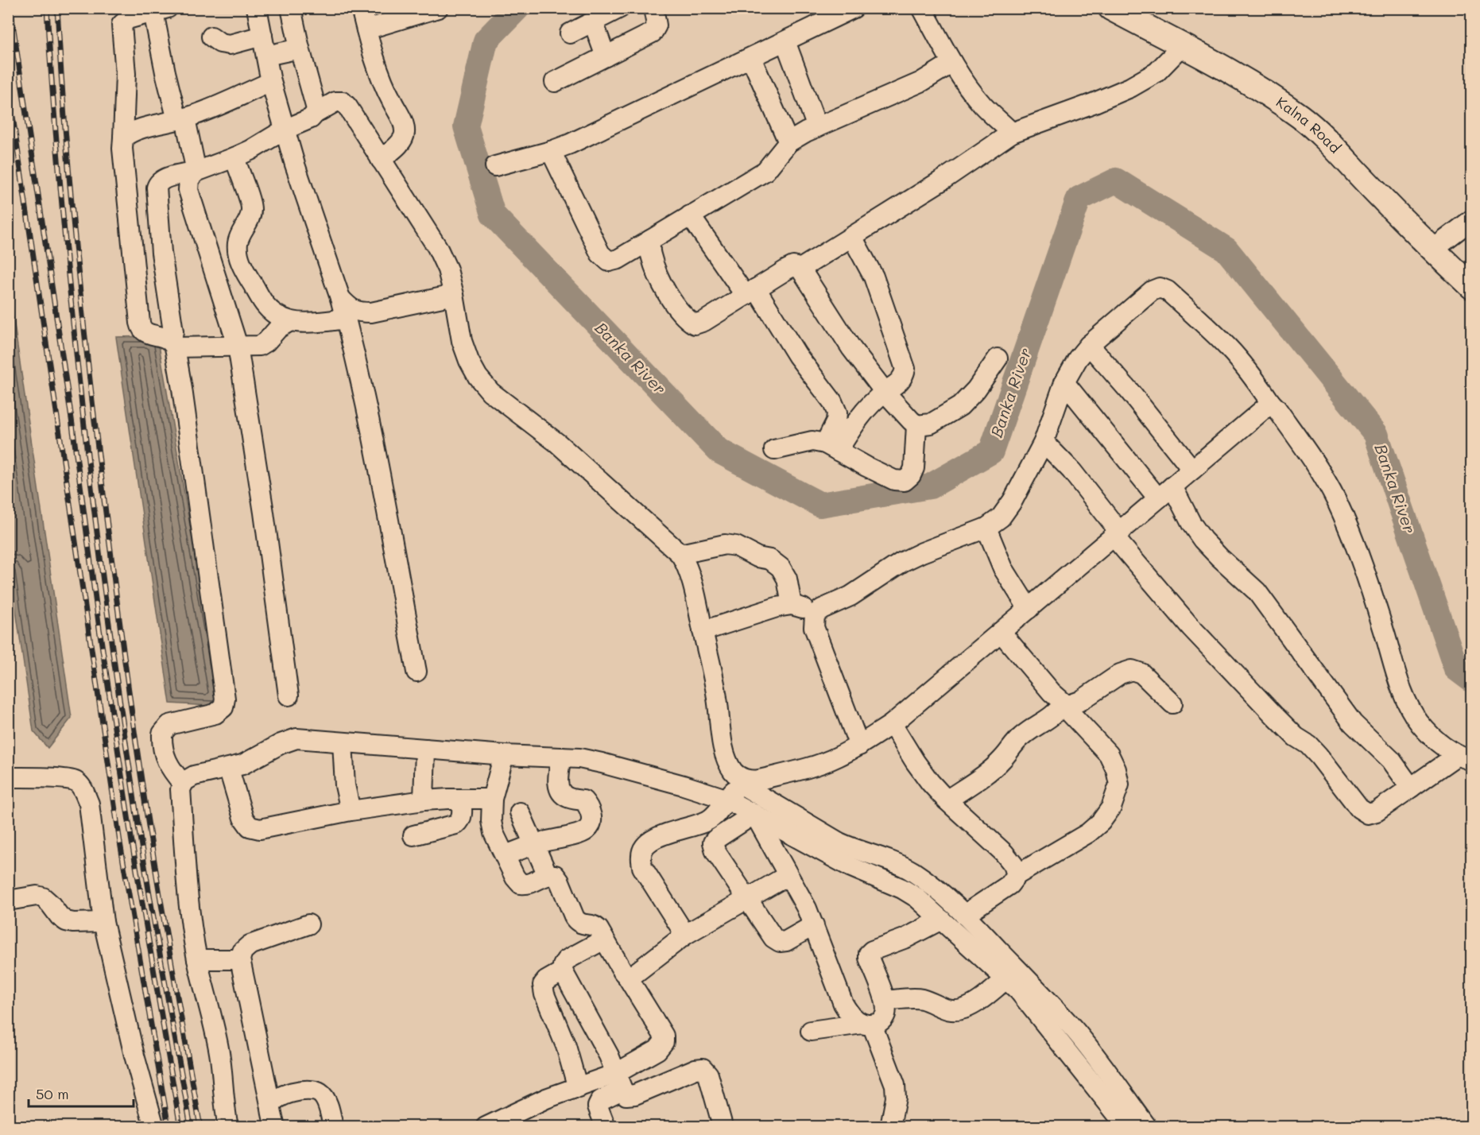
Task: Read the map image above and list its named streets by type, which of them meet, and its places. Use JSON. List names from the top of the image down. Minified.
{"streets":{"main road":["Kalna Road"]},"water":["Banka River"],"scale_bar":"50 m"}
